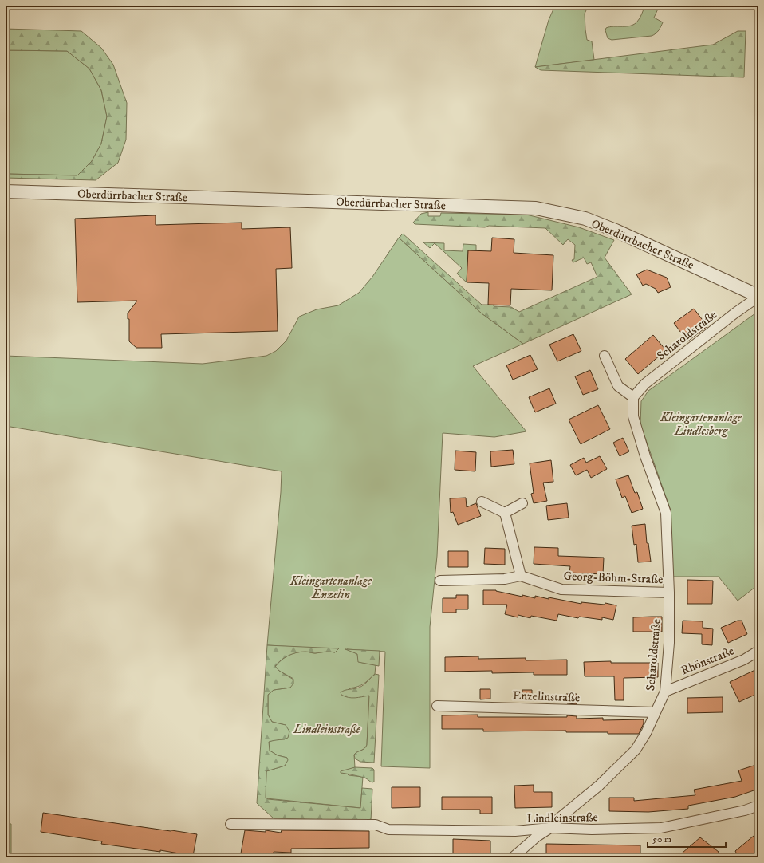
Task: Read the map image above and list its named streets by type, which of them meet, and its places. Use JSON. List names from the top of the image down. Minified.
{"streets":{"street":["Oberdürrbacher Straße","Scharoldstraße","Georg-Böhm-Straße","Rhönstraße","Enzelinstraße","Lindleinstraße"]},"crossings":[["Oberdürrbacher Straße","Scharoldstraße"],["Scharoldstraße","Georg-Böhm-Straße"],["Scharoldstraße","Rhönstraße"],["Scharoldstraße","Enzelinstraße"],["Scharoldstraße","Lindleinstraße"]],"parks":["Kleingartenanlage Lindlesberg","Kleingartenanlage Enzelin","Lindleinstraße"],"scale_bar":"50 m"}
